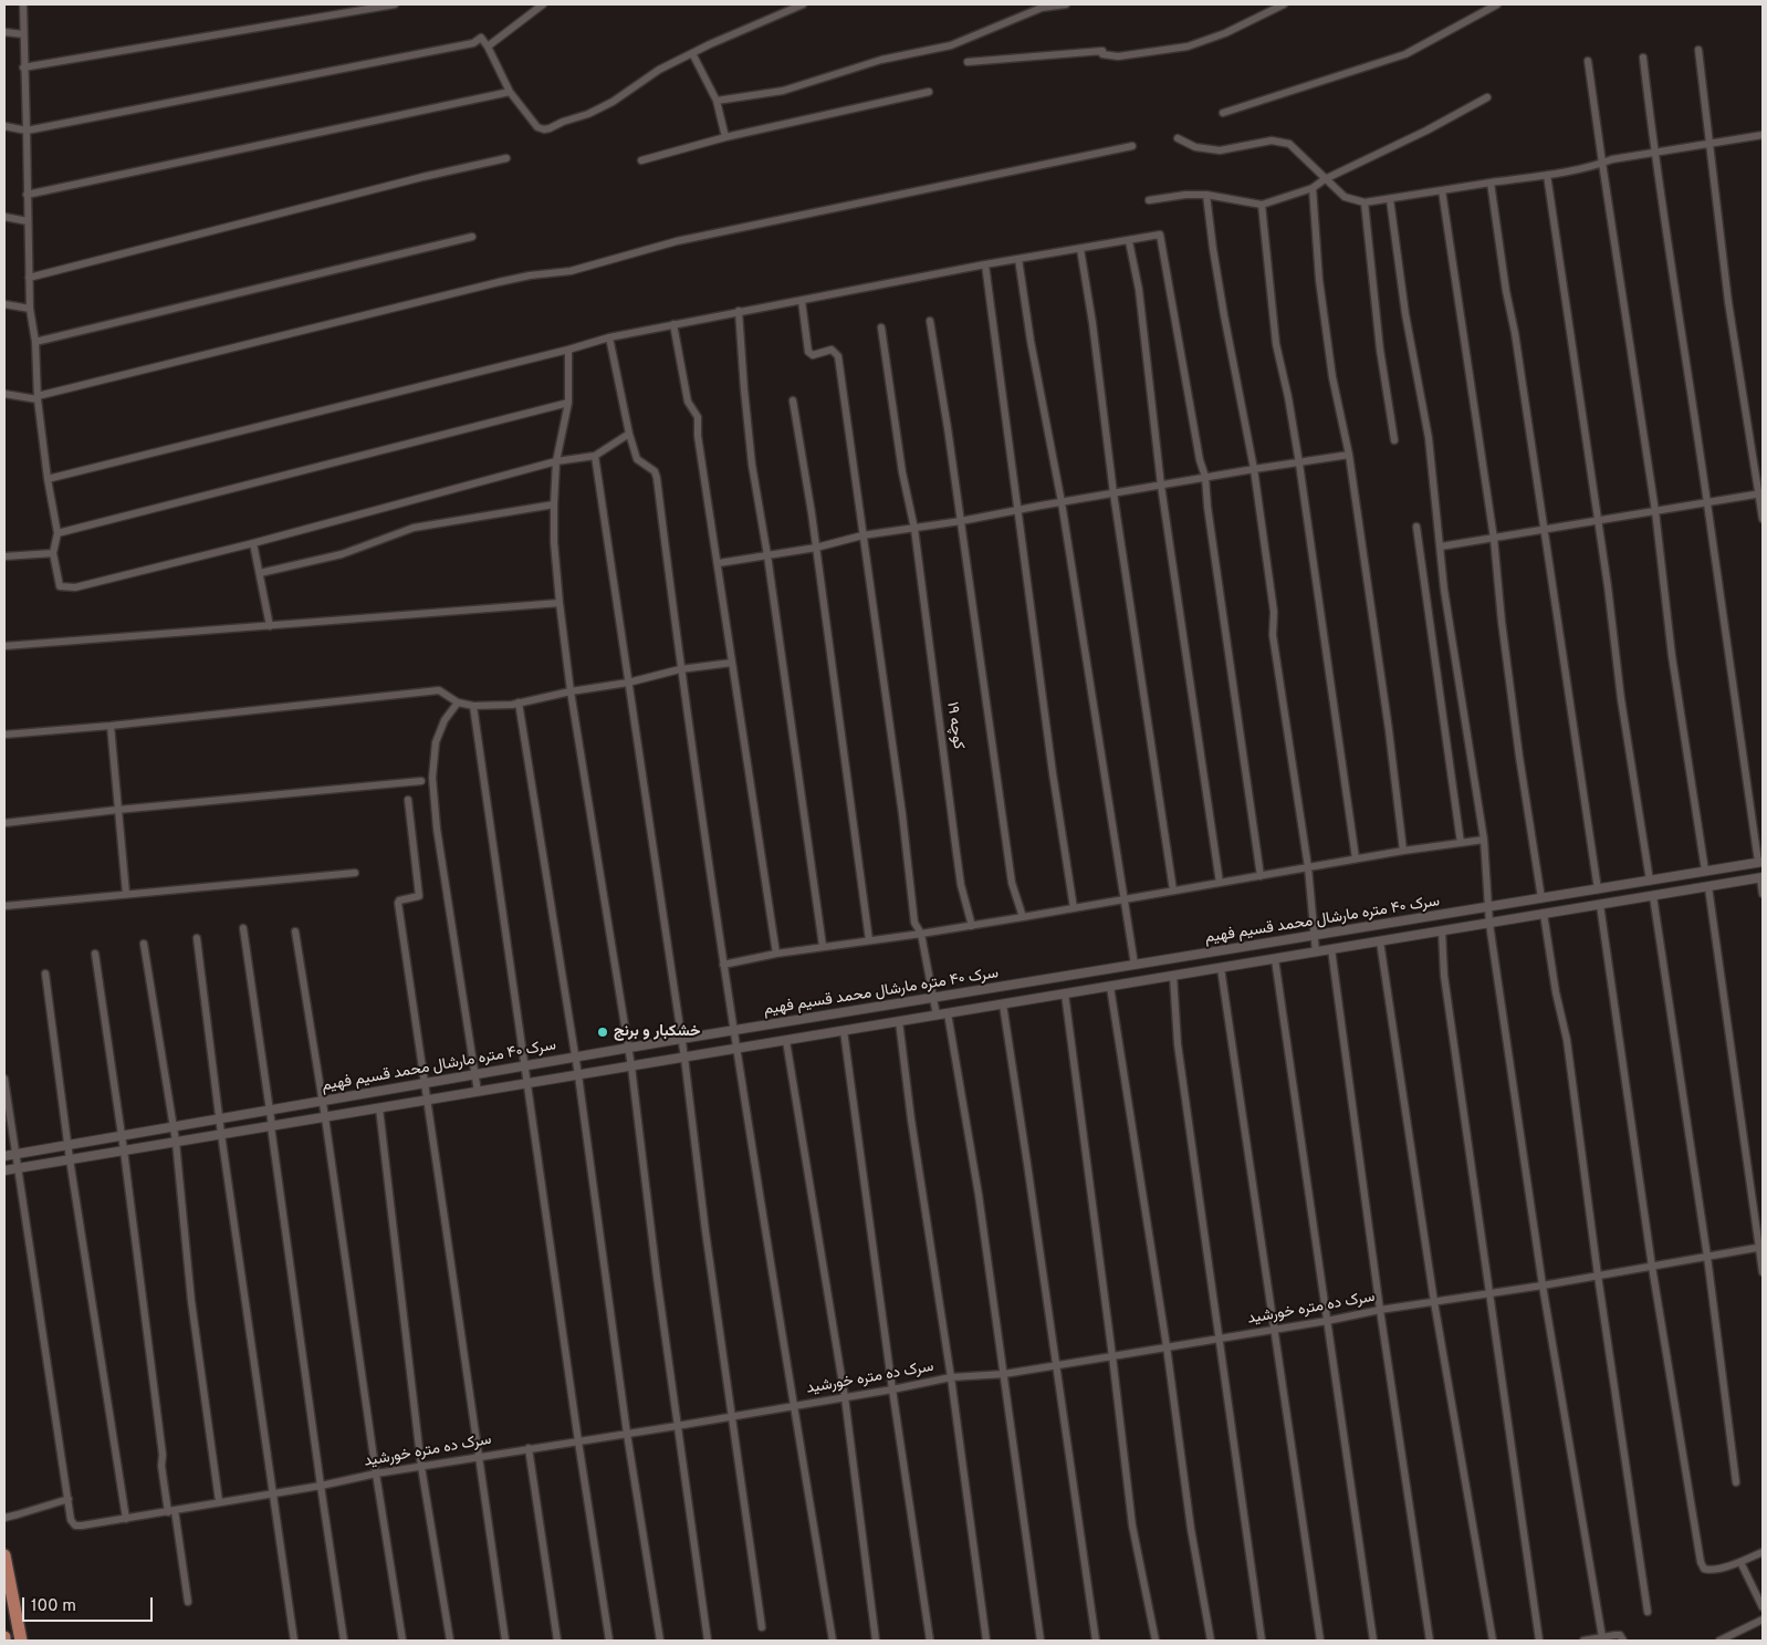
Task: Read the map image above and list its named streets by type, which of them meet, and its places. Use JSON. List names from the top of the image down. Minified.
{"streets":{"street":["کوچه ۱۹","سرک ۴۰ متره مارشال محمد قسیم فهیم","سرک ده متره خورشید"]},"places":["خشکبار و برنج"],"scale_bar":"100 m"}
